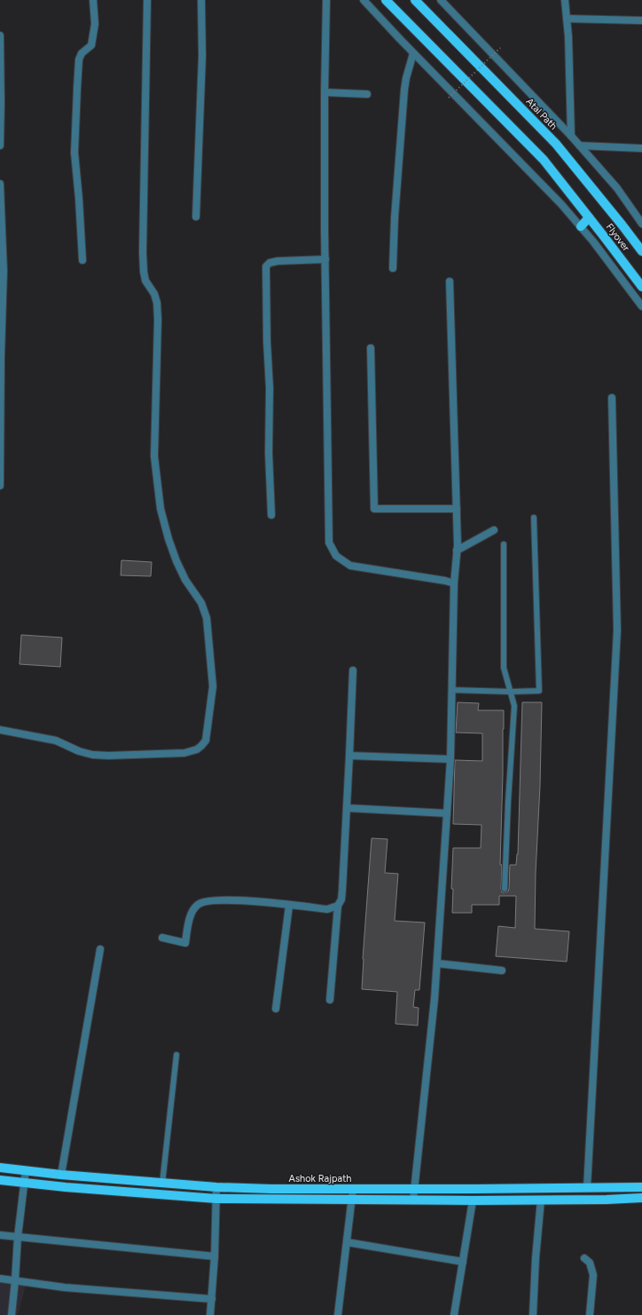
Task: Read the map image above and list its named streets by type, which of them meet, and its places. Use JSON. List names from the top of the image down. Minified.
{"streets":{"main road":["Atal Path","Flyover","Ashok Rajpath"]}}
